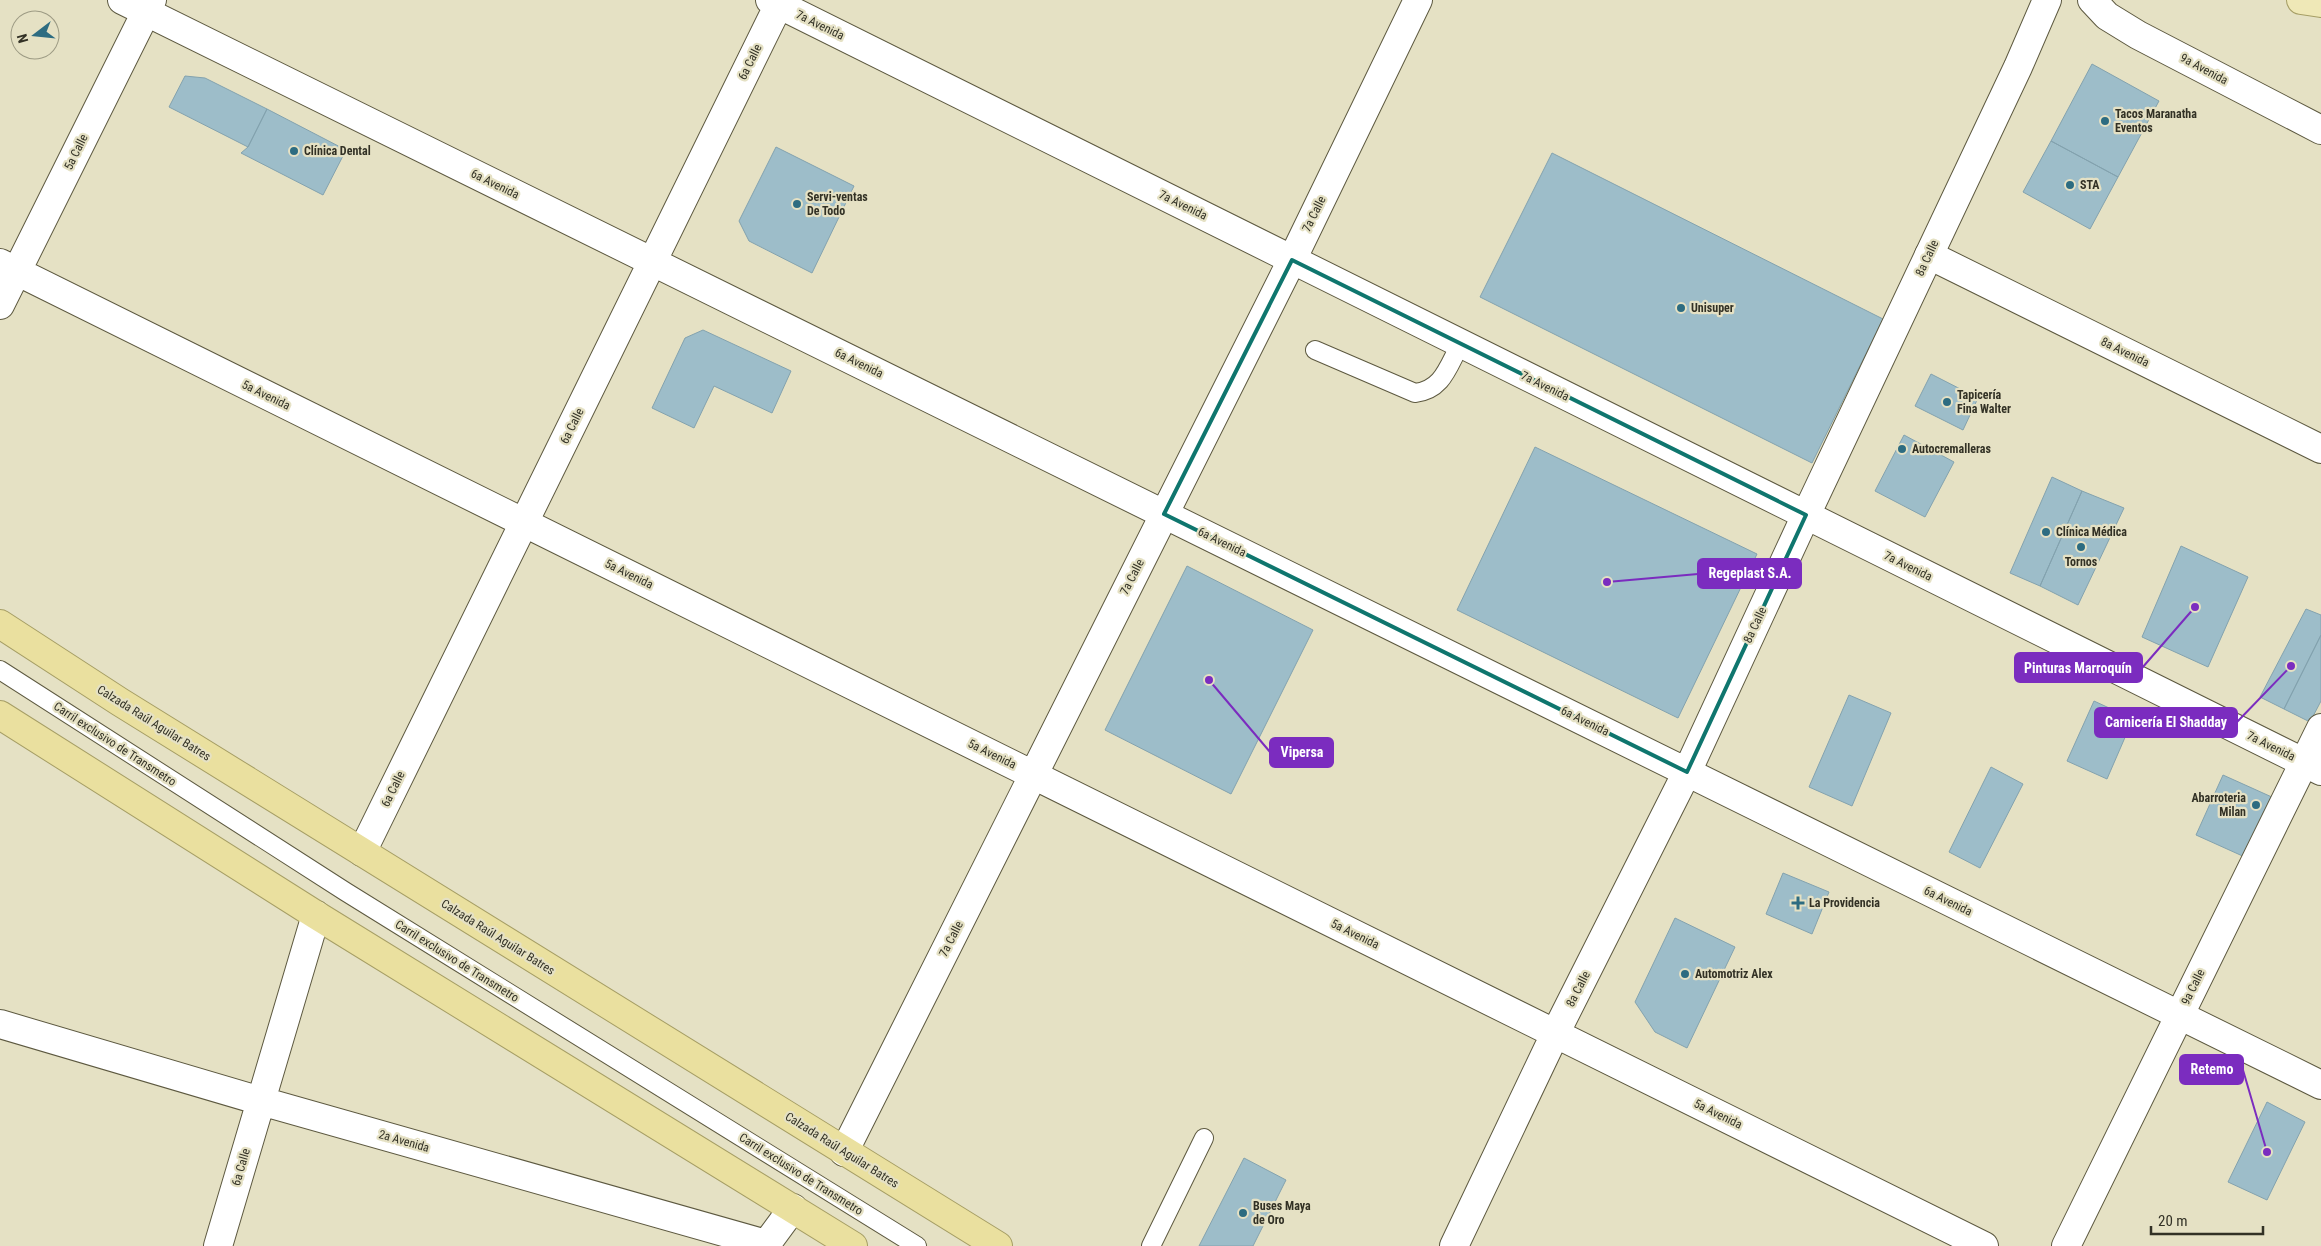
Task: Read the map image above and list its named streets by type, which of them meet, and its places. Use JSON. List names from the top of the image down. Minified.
{"streets":{"highway":["Calzada Raúl Aguilar Batres"],"street":["7a Avenida","6a Calle","9a Avenida","5a Calle","6a Avenida","7a Calle","8a Calle","8a Avenida","5a Avenida","9a Calle","2a Avenida"],"lane":["Carril exclusivo de Transmetro"]},"crossings":[["7a Avenida","6a Calle"],["7a Avenida","7a Calle"],["7a Avenida","8a Calle"],["7a Avenida","9a Calle"],["6a Calle","6a Avenida"],["6a Calle","5a Avenida"],["6a Calle","Calzada Raúl Aguilar Batres"],["6a Calle","2a Avenida"],["5a Calle","6a Avenida"],["5a Calle","5a Avenida"],["6a Avenida","7a Calle"],["6a Avenida","8a Calle"],["6a Avenida","9a Calle"],["7a Calle","5a Avenida"],["7a Calle","Calzada Raúl Aguilar Batres"],["8a Calle","8a Avenida"],["8a Calle","5a Avenida"]],"places":{"other":["Tacos Maranatha Eventos","Clínica Dental","STA","Servi-ventas De Todo","Unisuper","Tapicería Fina Walter","Autocremalleras","Clínica Médica","Tornos","Regeplast S.A.","Pinturas Marroquín","Carnicería El Shadday","Vipersa","Abarroteria Milan","Automotriz Alex","Retemo","Buses Maya de Oro"],"health":["La Providencia"]},"scale_bar":"20 m","north":"left"}
